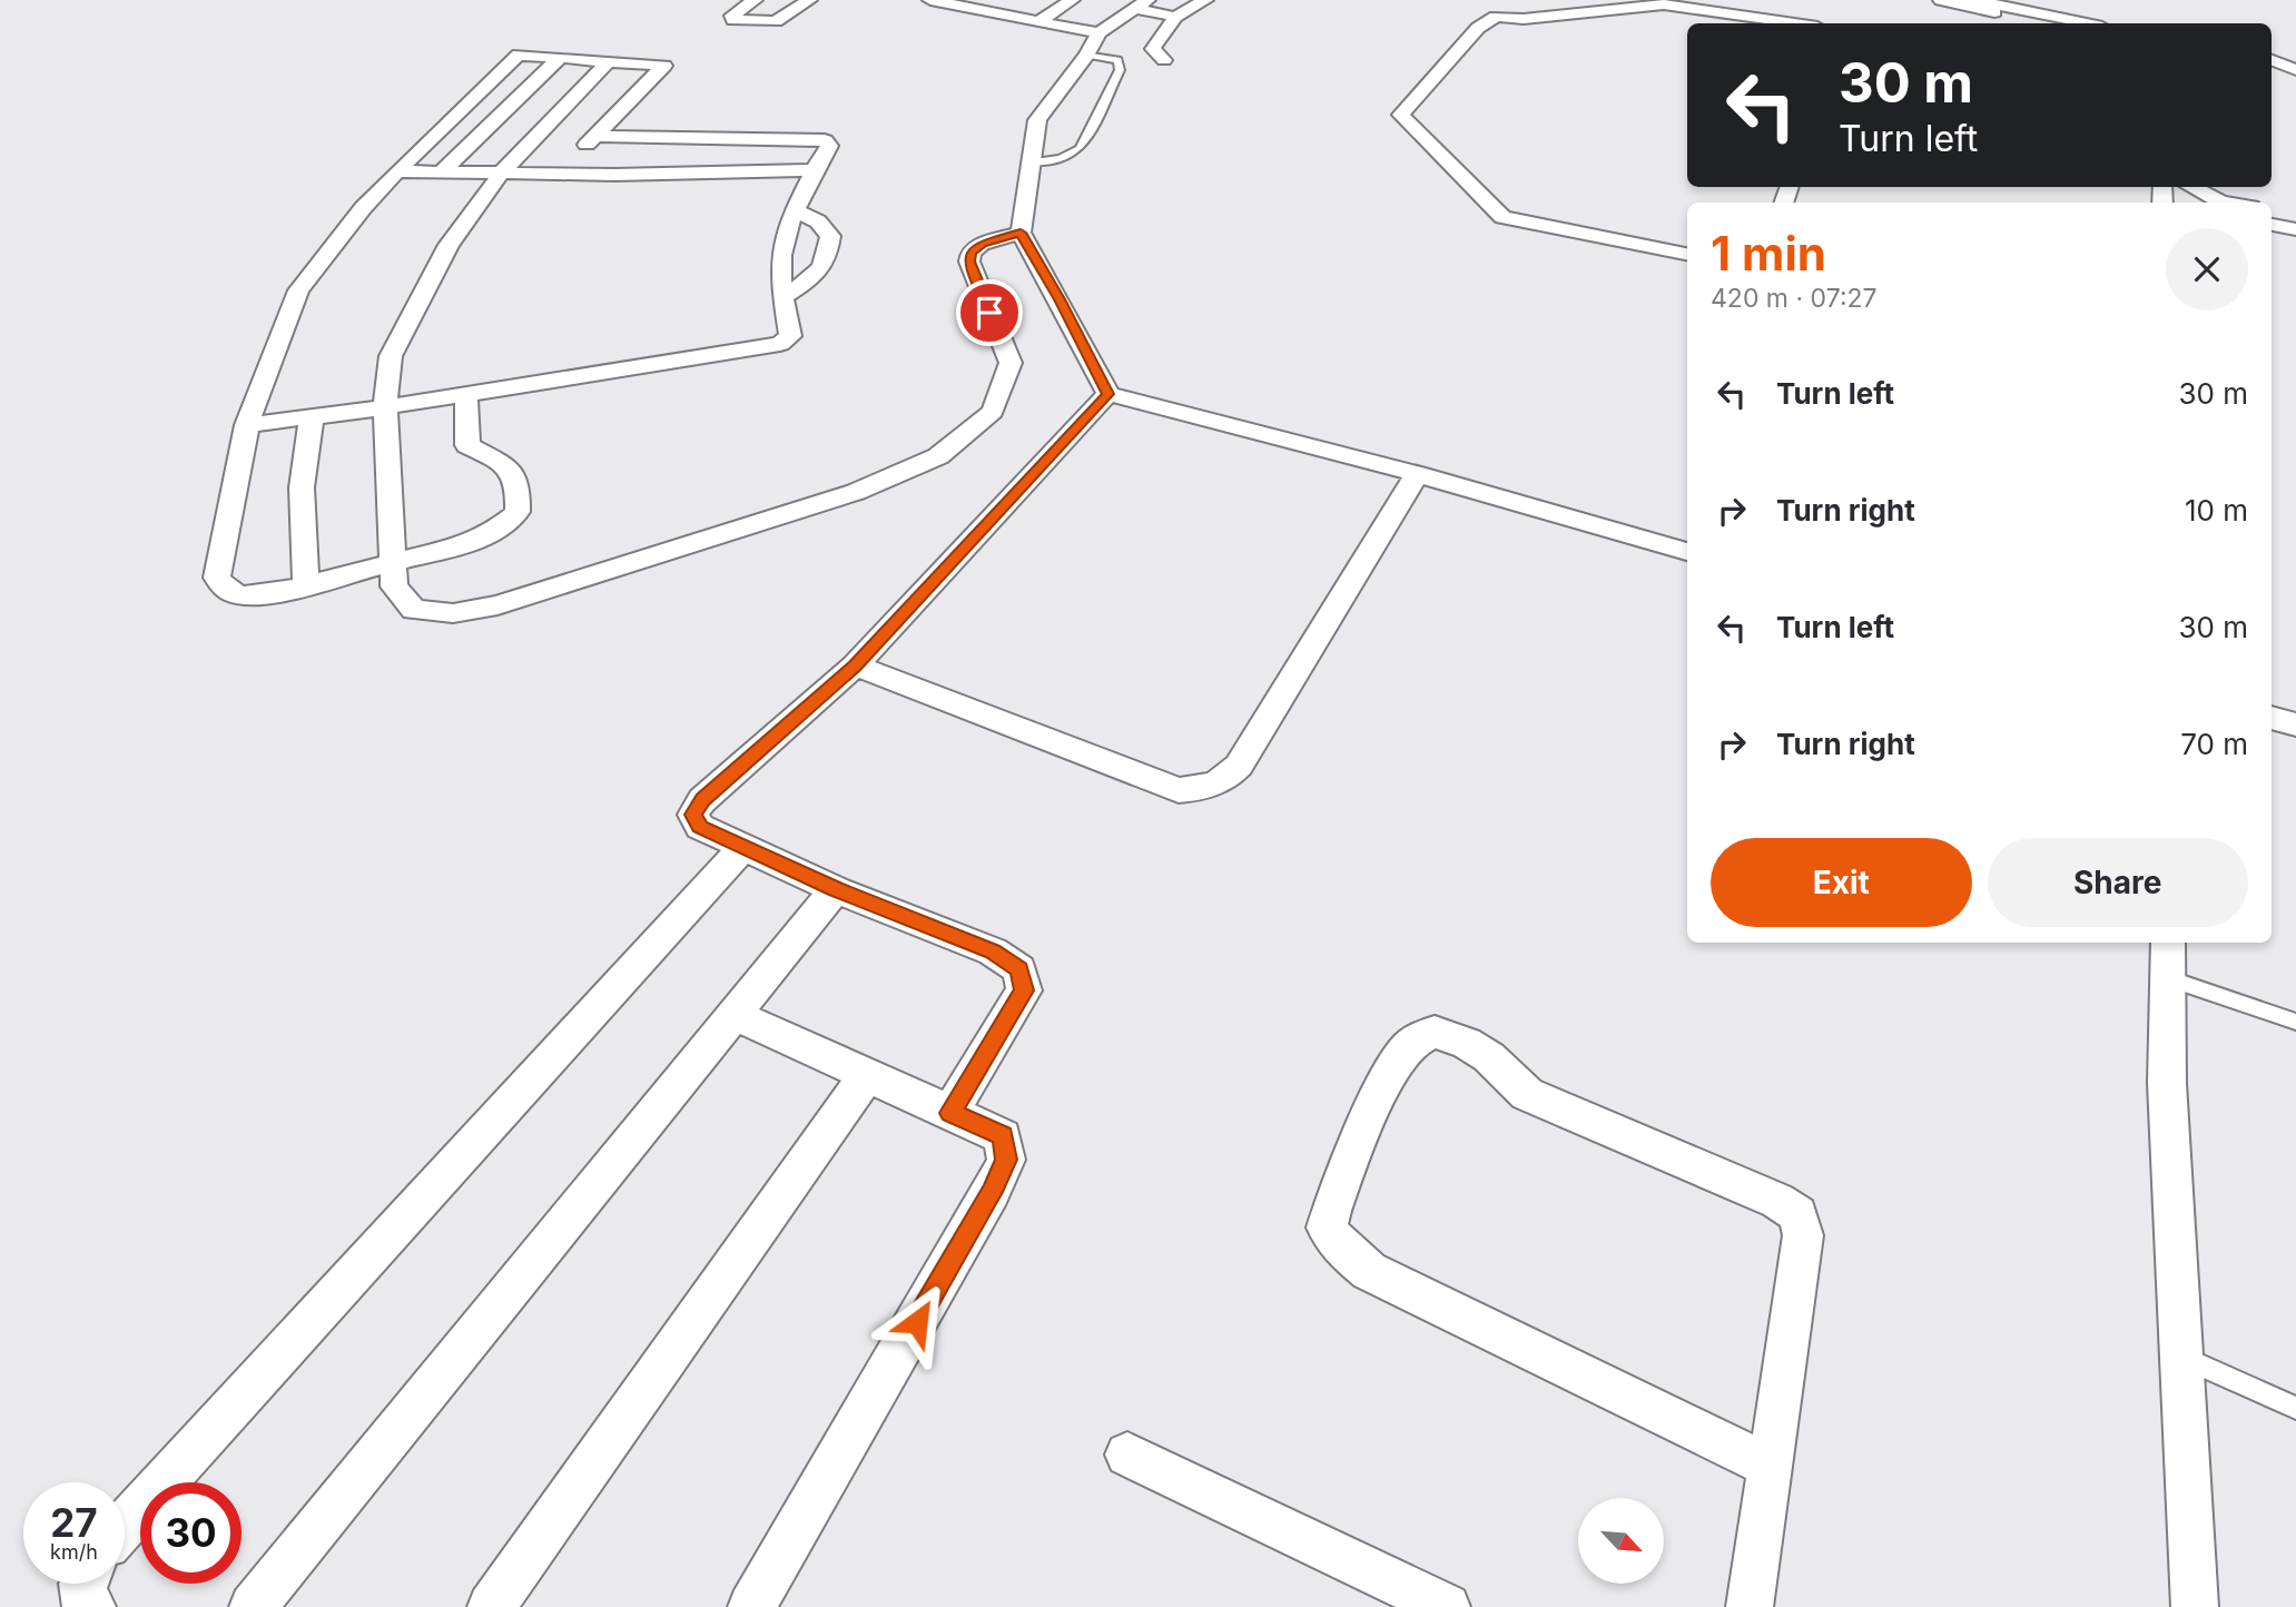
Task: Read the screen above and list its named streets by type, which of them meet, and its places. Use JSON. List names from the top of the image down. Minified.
{"north":"bottom right","page":{"turn":["30 m","Turn left"],"heading":["1 min","420 m · 07:27"],"list":[{"name":"Turn left","value":"30 m"},{"name":"Turn right","value":"10 m"},{"name":"Turn left","value":"30 m"},{"name":"Turn right","value":"70 m"}],"buttons":["Exit","Share"],"speed":"27 km/h","limit":"30"}}
